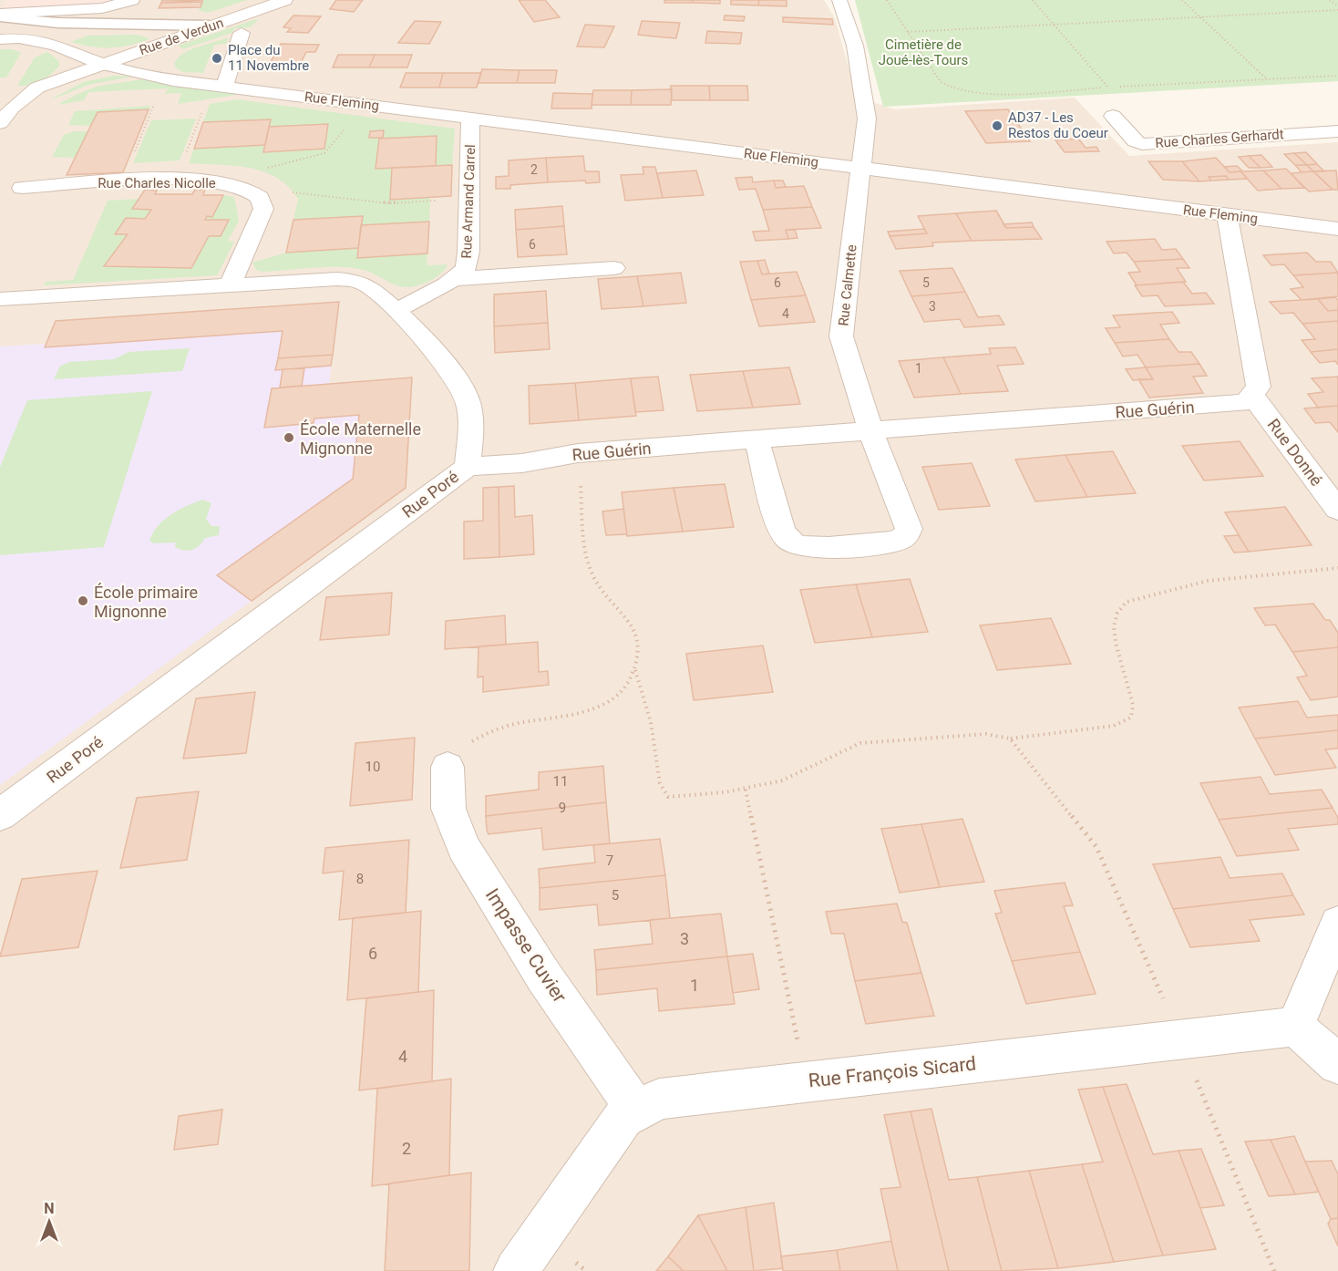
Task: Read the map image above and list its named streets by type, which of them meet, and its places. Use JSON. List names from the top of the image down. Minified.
{"streets":{"street":["Rue de Verdun","Rue Fleming","Rue Charles Gerhardt","Rue Charles Nicolle","Rue Armand Carrel","Rue Calmette","Rue Guérin","Rue Donné","Rue Poré","Impasse Cuvier","Rue François Sicard"]},"crossings":[["Rue Fleming","Rue Armand Carrel"],["Rue Fleming","Rue Calmette"],["Rue Armand Carrel","Rue Poré"],["Rue Calmette","Rue Guérin"],["Rue Guérin","Rue Donné"],["Rue Guérin","Rue Poré"],["Impasse Cuvier","Rue François Sicard"]],"parks":["Cimetière de Joué-lès-Tours"],"places":["Place du 11 Novembre","AD37 - Les Restos du Coeur","École Maternelle Mignonne","École primaire Mignonne"],"house_numbers":["2","6","6","5","3","4","1","10","11","9","7","8","5","3","6","1","4","2"],"north":"top"}
